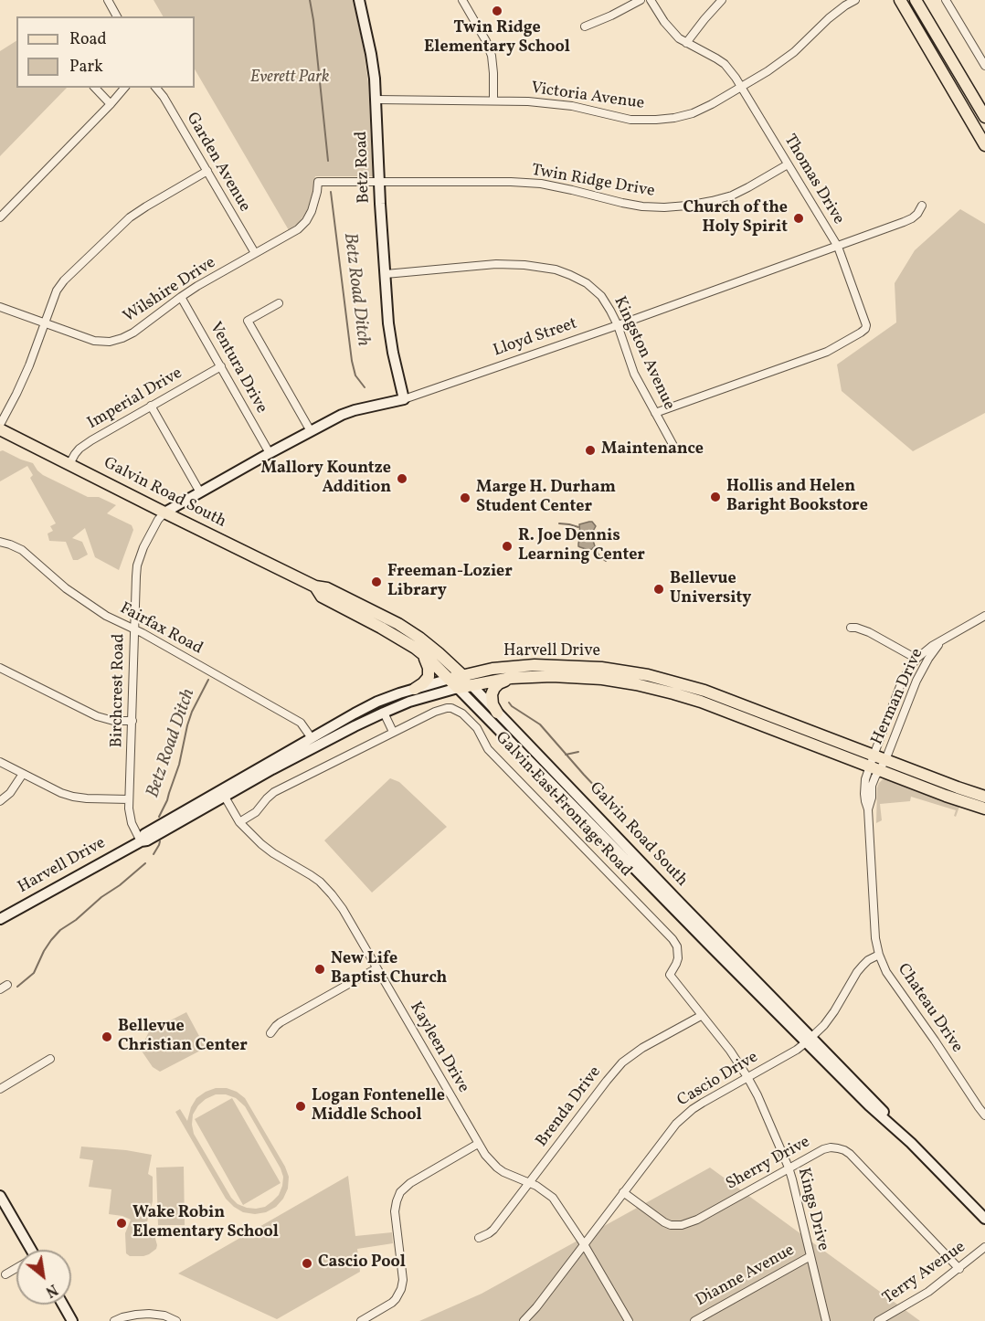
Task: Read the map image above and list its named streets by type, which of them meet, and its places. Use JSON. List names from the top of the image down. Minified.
{"streets":{"main road":["Betz Road","Lloyd Street","Galvin Road South","Harvell Drive"],"street":["Victoria Avenue","Garden Avenue","Thomas Drive","Twin Ridge Drive","Wilshire Drive","Kingston Avenue","Ventura Drive","Imperial Drive","Fairfax Road","Birchcrest Road","Herman Drive","Galvin East Frontage Road","Chateau Drive","Kayleen Drive","Cascio Drive","Brenda Drive","Sherry Drive","Kings Drive","Terry Avenue","Dianne Avenue"]},"crossings":[["Victoria Avenue","Betz Road"],["Victoria Avenue","Thomas Drive"],["Garden Avenue","Wilshire Drive"],["Betz Road","Twin Ridge Drive"],["Betz Road","Lloyd Street"],["Betz Road","Kingston Avenue"],["Thomas Drive","Twin Ridge Drive"],["Thomas Drive","Lloyd Street"],["Thomas Drive","Kingston Avenue"],["Twin Ridge Drive","Wilshire Drive"],["Wilshire Drive","Ventura Drive"],["Lloyd Street","Kingston Avenue"],["Lloyd Street","Ventura Drive"],["Lloyd Street","Galvin Road South"],["Lloyd Street","Birchcrest Road"],["Ventura Drive","Imperial Drive"],["Imperial Drive","Galvin Road South"],["Galvin Road South","Harvell Drive"],["Galvin Road South","Birchcrest Road"],["Galvin Road South","Cascio Drive"],["Fairfax Road","Harvell Drive"],["Fairfax Road","Birchcrest Road"],["Harvell Drive","Birchcrest Road"],["Harvell Drive","Herman Drive"],["Harvell Drive","Chateau Drive"],["Harvell Drive","Kayleen Drive"],["Herman Drive","Chateau Drive"],["Galvin East Frontage Road","Kayleen Drive"],["Galvin East Frontage Road","Kings Drive"],["Chateau Drive","Cascio Drive"],["Kayleen Drive","Cascio Drive"],["Kayleen Drive","Brenda Drive"],["Cascio Drive","Sherry Drive"],["Cascio Drive","Kings Drive"],["Brenda Drive","Kings Drive"],["Sherry Drive","Kings Drive"],["Sherry Drive","Terry Avenue"],["Kings Drive","Dianne Avenue"]],"water":["Betz Road Ditch"],"parks":["Everett Park"],"places":["Twin Ridge Elementary School","Church of the Holy Spirit","Maintenance","Mallory Kountze Addition","Hollis and Helen Baright Bookstore","Marge H. Durham Student Center","R. Joe Dennis Learning Center","Freeman-Lozier Library","Bellevue University","New Life Baptist Church","Bellevue Christian Center","Logan Fontenelle Middle School","Wake Robin Elementary School","Cascio Pool"],"legend":["Road","Park"],"north":"bottom right"}
